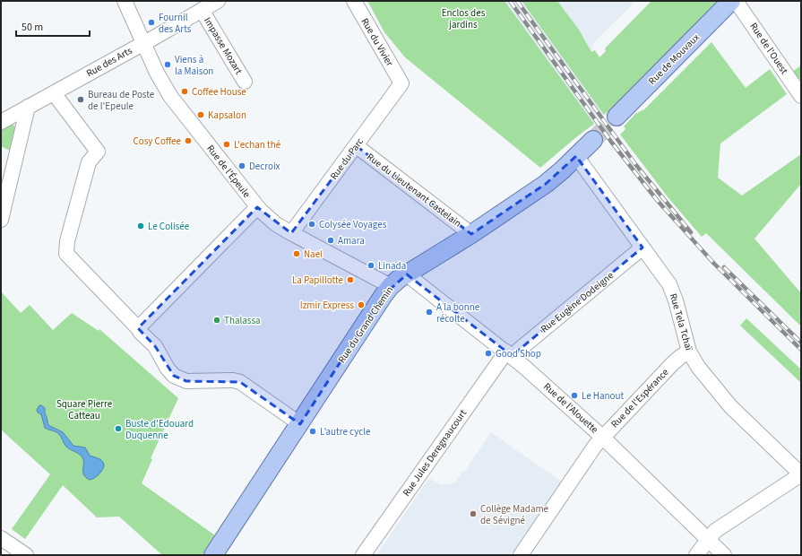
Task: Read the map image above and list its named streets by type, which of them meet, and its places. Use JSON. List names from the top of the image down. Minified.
{"streets":{"main road":["Rue de Mouvaux","Rue du Grand Chemin"],"street":["Rue du Vivier","Impasse Mozart","Rue de l'Ouest","Rue des Arts","Rue du Parc","Rue de l'Épeule","Rue du Lieutenant Castelain","Rue Eugène Dodeigne","Rue Tela Tchaï","Rue de l'Espérance","Rue de l'Alouette","Rue Jules Deregnaucourt"]},"crossings":[["Rue du Vivier","Rue du Parc"],["Impasse Mozart","Rue des Arts"],["Rue des Arts","Rue de l'Épeule"],["Rue du Parc","Rue de l'Épeule"],["Rue du Parc","Rue du Lieutenant Castelain"],["Rue de l'Épeule","Rue du Grand Chemin"],["Rue du Lieutenant Castelain","Rue du Grand Chemin"],["Rue Eugène Dodeigne","Rue Tela Tchaï"],["Rue Eugène Dodeigne","Rue de l'Alouette"],["Rue Eugène Dodeigne","Rue Jules Deregnaucourt"],["Rue Tela Tchaï","Rue du Grand Chemin"],["Rue Tela Tchaï","Rue de l'Espérance"],["Rue du Grand Chemin","Rue de l'Alouette"],["Rue de l'Espérance","Rue de l'Alouette"],["Rue de l'Alouette","Rue Jules Deregnaucourt"]],"parks":["Enclos des jardins","Square Pierre Catteau"],"places":["Fournil des Arts","Viens à la Maison","Coffee House","Bureau de Poste de l'Epeule","Kapsalon","Cosy Coffee","L'echan thé","Decroix","Colysée Voyages","Le Colisée","Amara","Nael","Linada","La Papillotte","Izmir Express","A la bonne récolte","Thalassa","Good Shop","Le Hanout","Buste d'Edouard Duquenne","L’autre cycle","Collège Madame de Sévigné"],"scale_bar":"50 m"}
